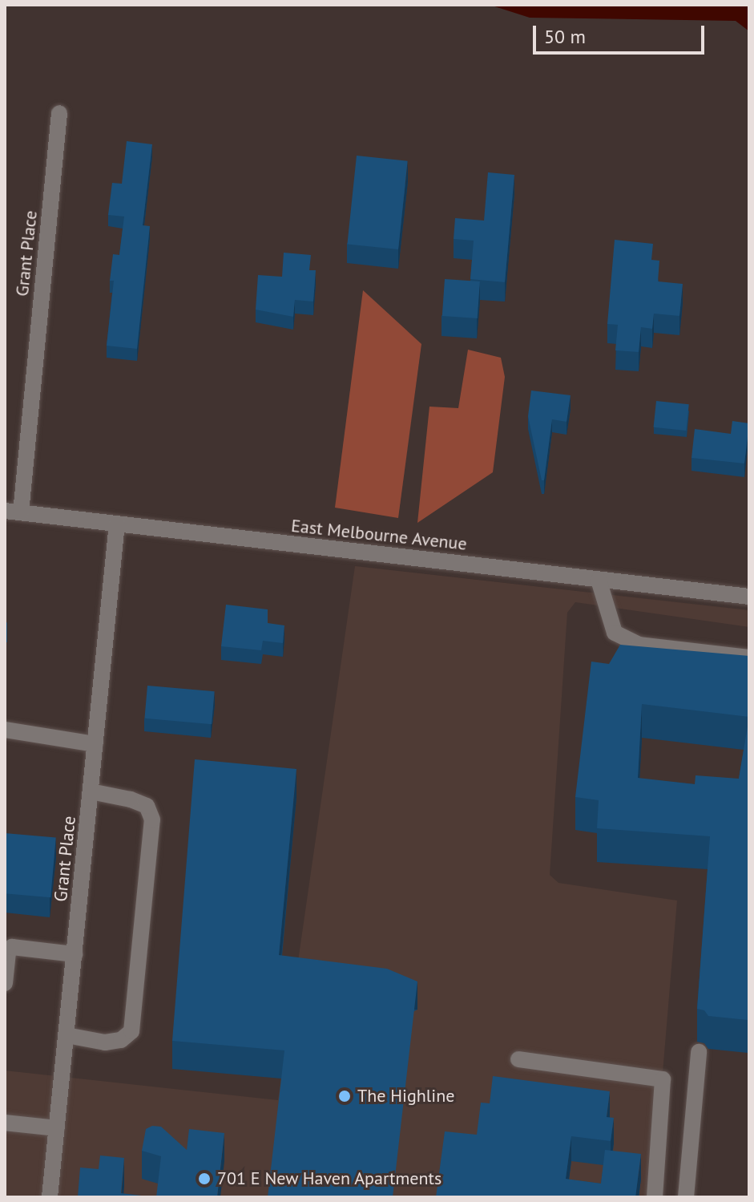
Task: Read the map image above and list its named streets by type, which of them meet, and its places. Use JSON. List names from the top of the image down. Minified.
{"streets":{"street":["Grant Place","East Melbourne Avenue"]},"crossings":[["Grant Place","East Melbourne Avenue"]],"places":["The Highline","701 E New Haven Apartments"],"scale_bar":"50 m"}
